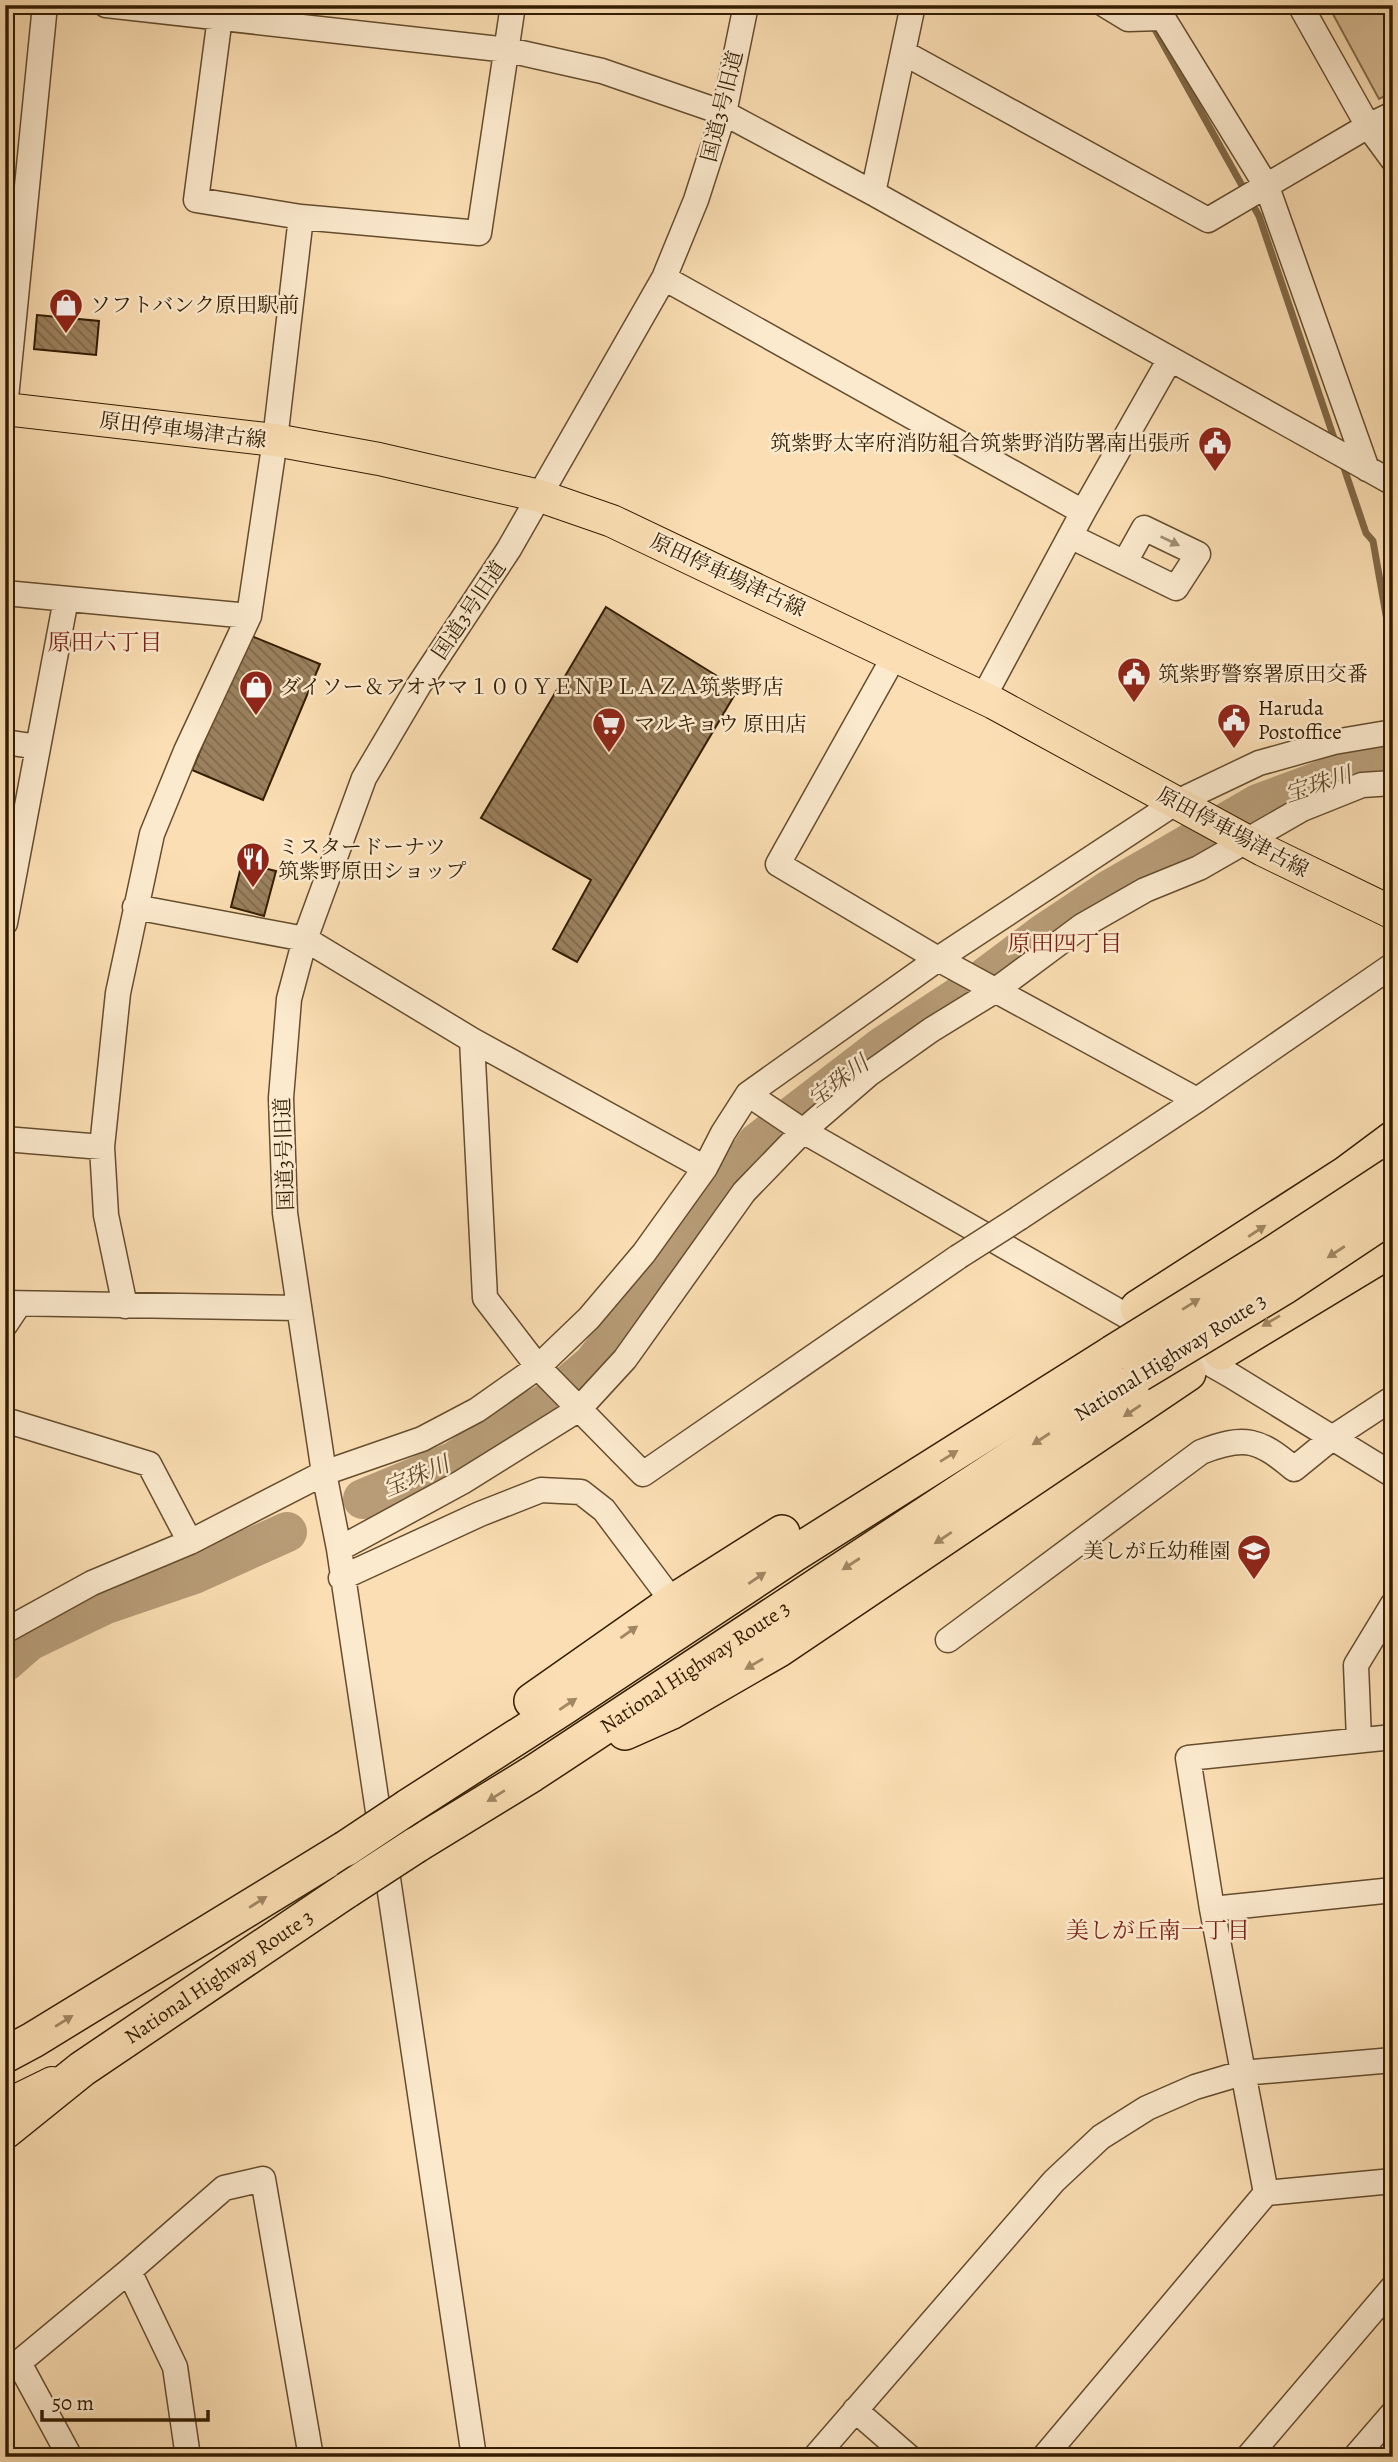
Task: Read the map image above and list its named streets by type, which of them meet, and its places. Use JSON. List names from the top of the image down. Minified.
{"streets":{"highway":["National Highway Route 3"],"main road":["原田停車場津古線"],"street":["国道3号旧道"]},"crossings":[["国道3号旧道","原田停車場津古線"]],"districts":["原田六丁目","原田四丁目","美しが丘南一丁目"],"water":["宝珠川"],"places":{"shop":["ソフトバンク原田駅前","ダイソー＆アオヤマ１００ＹＥＮＰＬＡＺＡ筑紫野店"],"public building":["筑紫野太宰府消防組合筑紫野消防署南出張所","筑紫野警察署原田交番","Haruda Postoffice"],"supermarket":["マルキョウ 原田店"],"restaurant":["ミスタードーナツ 筑紫野原田ショップ"],"school or university":["美しが丘幼稚園"]},"scale_bar":"50 m"}
